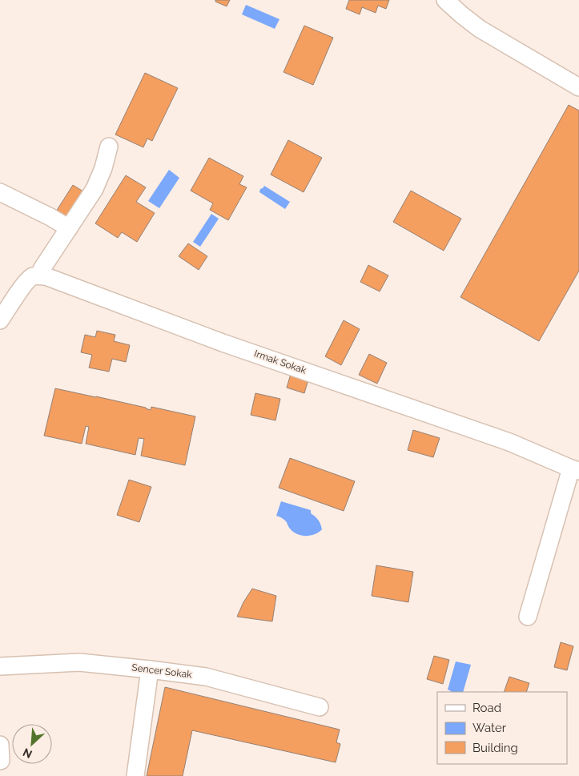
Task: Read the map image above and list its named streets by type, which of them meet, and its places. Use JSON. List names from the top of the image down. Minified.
{"streets":{"street":["Irmak Sokak","Sencer Sokak"]},"legend":["Road","Water","Building"],"north":"bottom left"}
